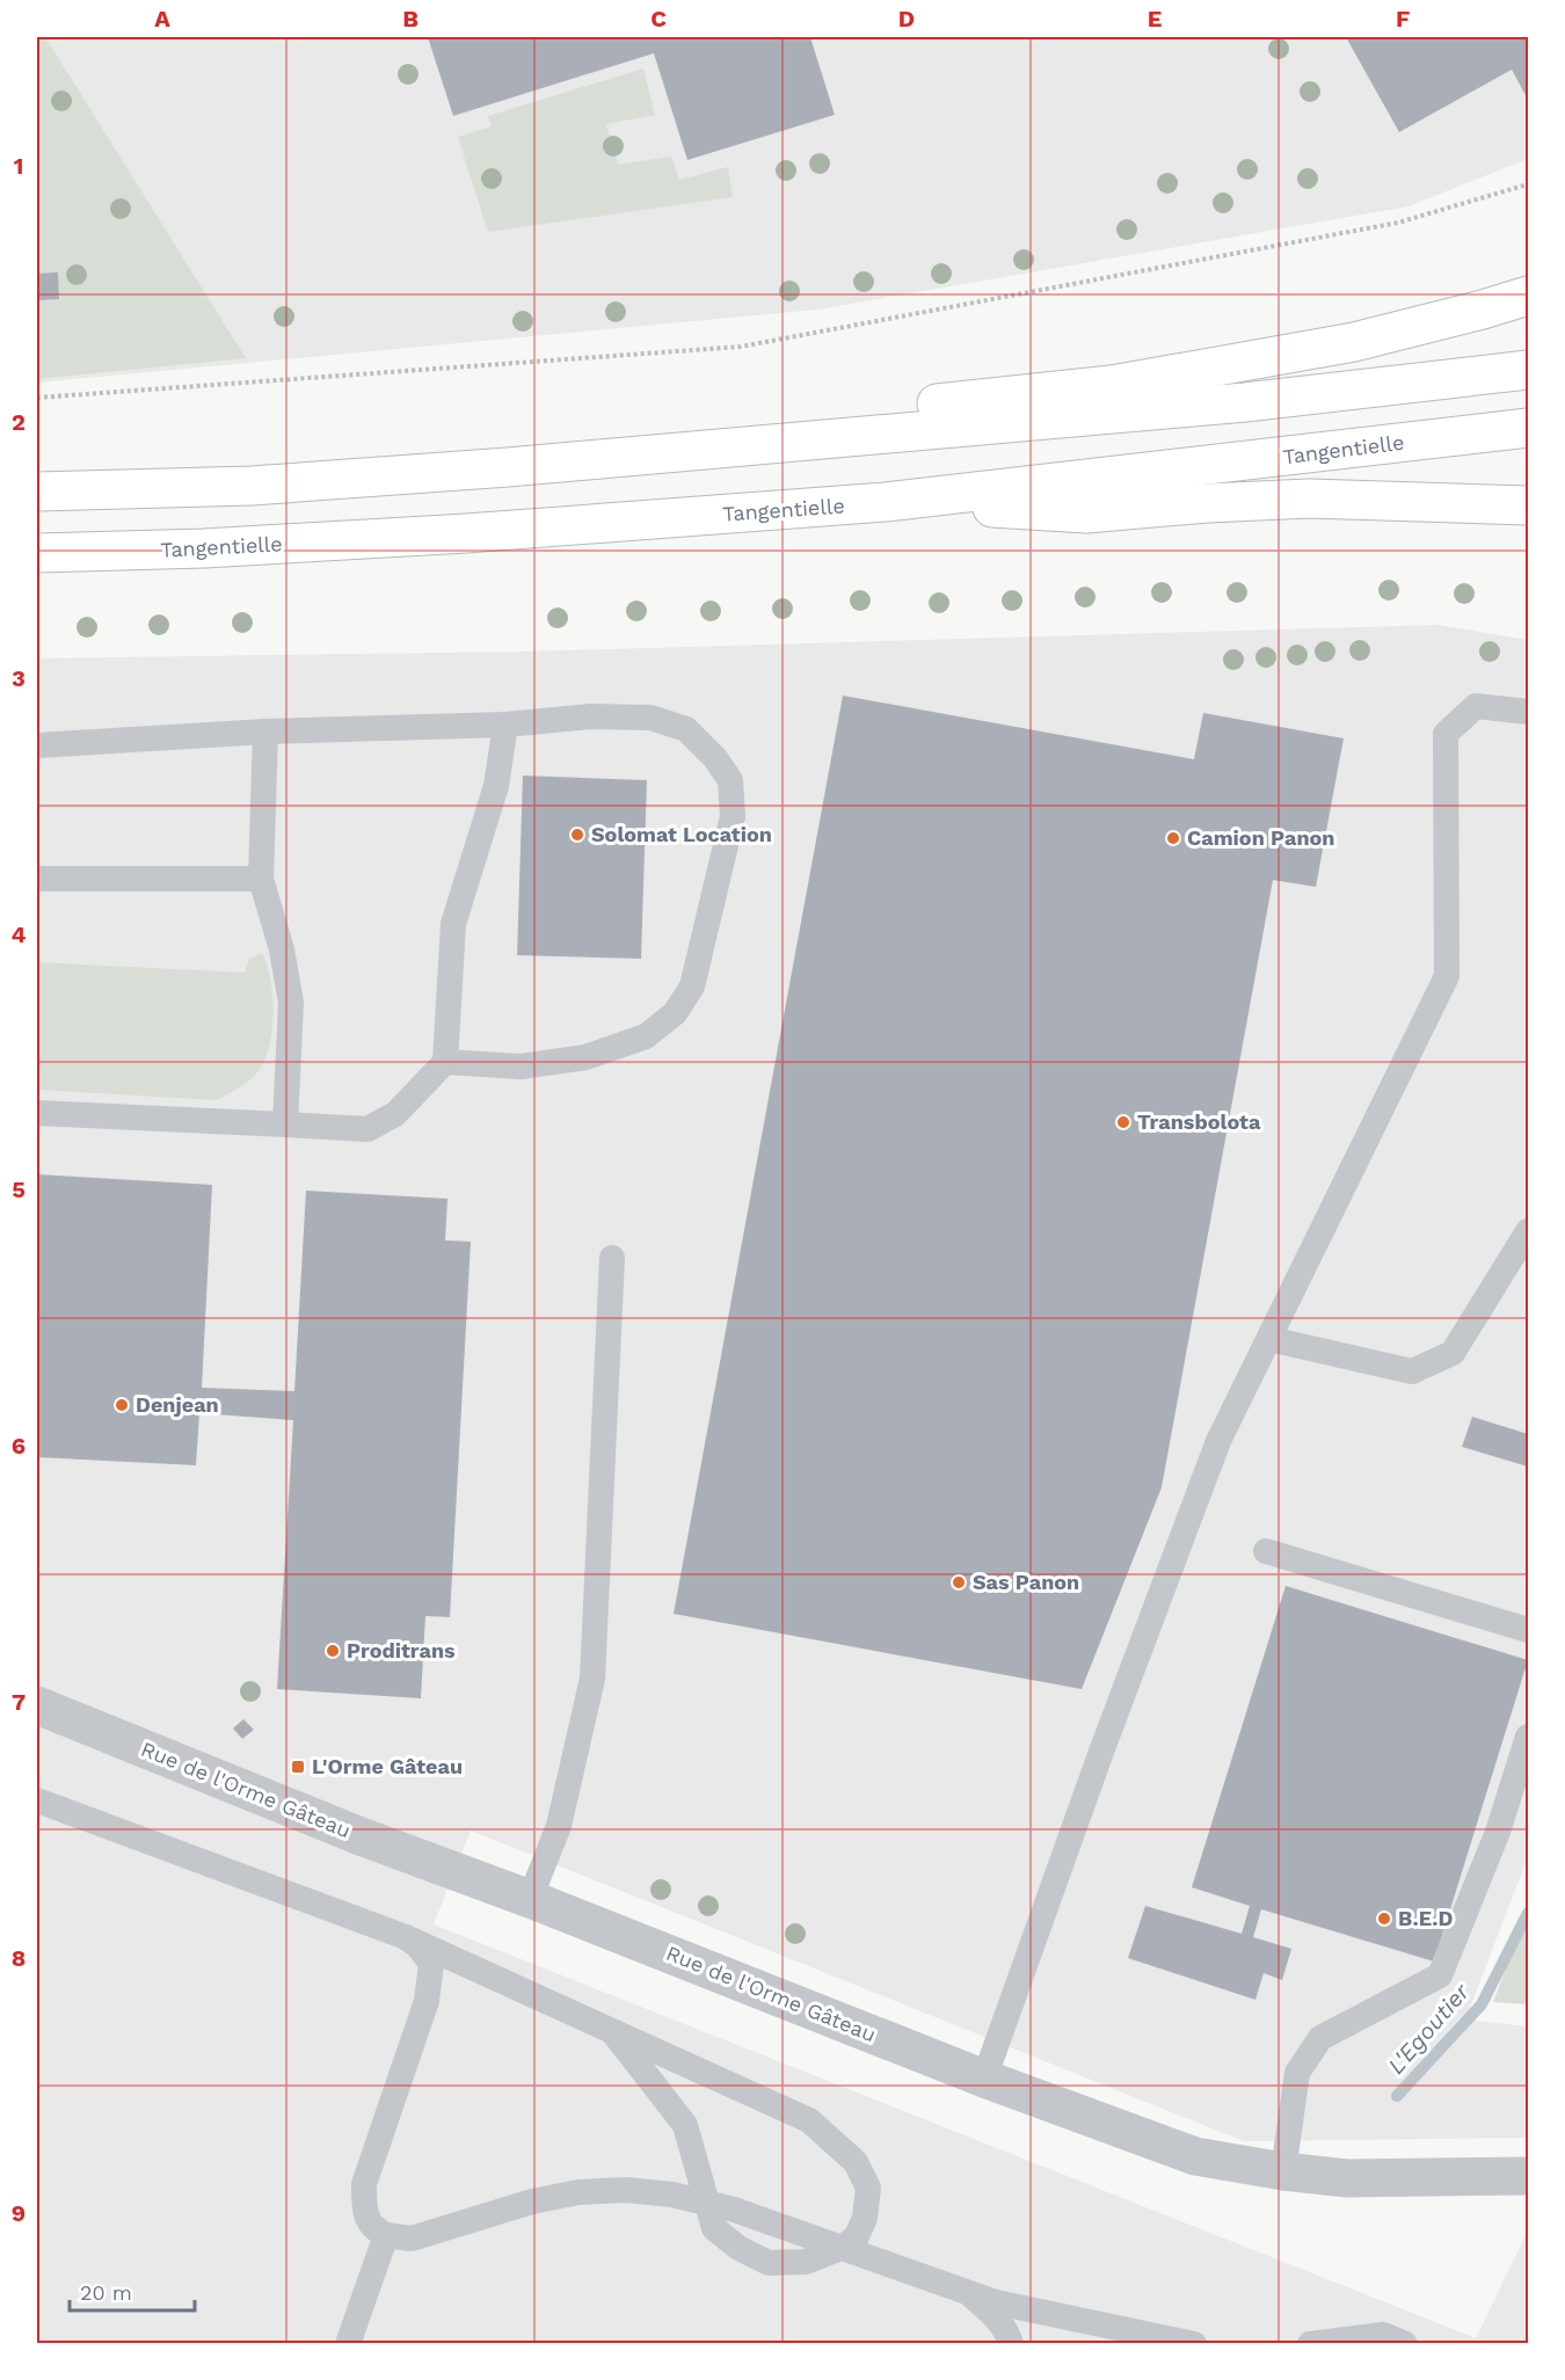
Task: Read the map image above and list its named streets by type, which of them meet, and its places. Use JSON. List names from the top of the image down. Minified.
{"streets":{"highway":["Tangentielle"],"street":["Rue de l'Orme Gâteau"]},"water":["L'Egoutier"],"places":{"other":["Solomat Location","Camion Panon","Transbolota","Denjean","Sas Panon","Proditrans","B.E.D"],"transit":["L'Orme Gâteau"]},"scale_bar":"20 m","grid":{"columns":["A","B","C","D","E","F"],"rows":["1","2","3","4","5","6","7","8","9"]}}
